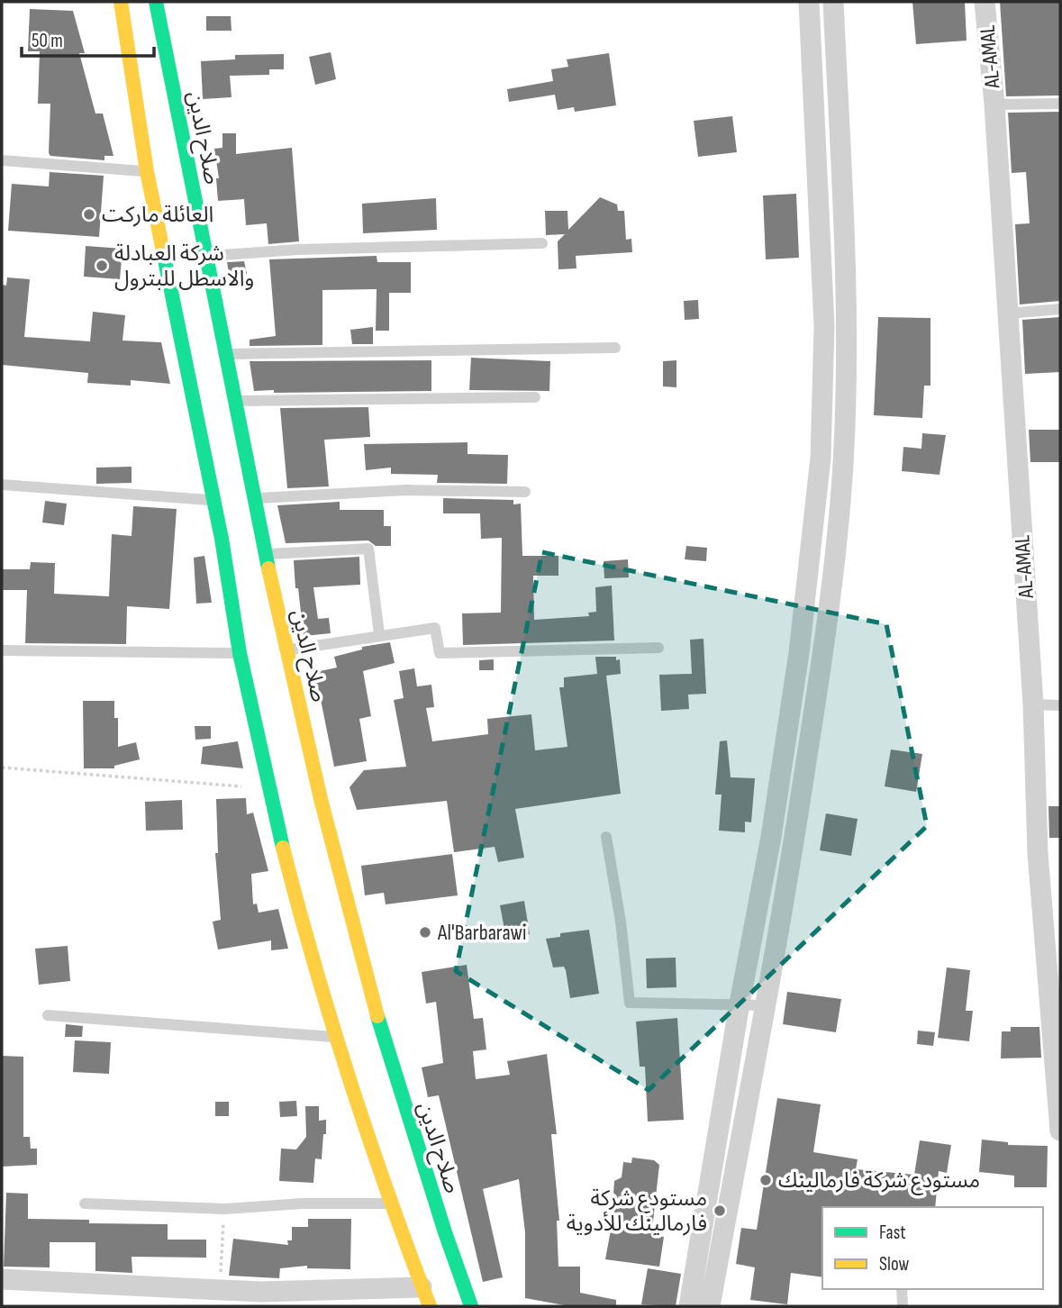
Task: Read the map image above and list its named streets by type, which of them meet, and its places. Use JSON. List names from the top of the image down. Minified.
{"streets":{"highway":["صلاح الدين"],"street":["AL-AMAL"]},"places":["العائلة ماركت","شركة العبادلة والاسطل للبترول","Al'Barbarawi","مستودع شركة فارمالينك","مستودع شركة فارمالينك للأدوية"],"legend":["Fast","Slow"],"scale_bar":"50 m"}
